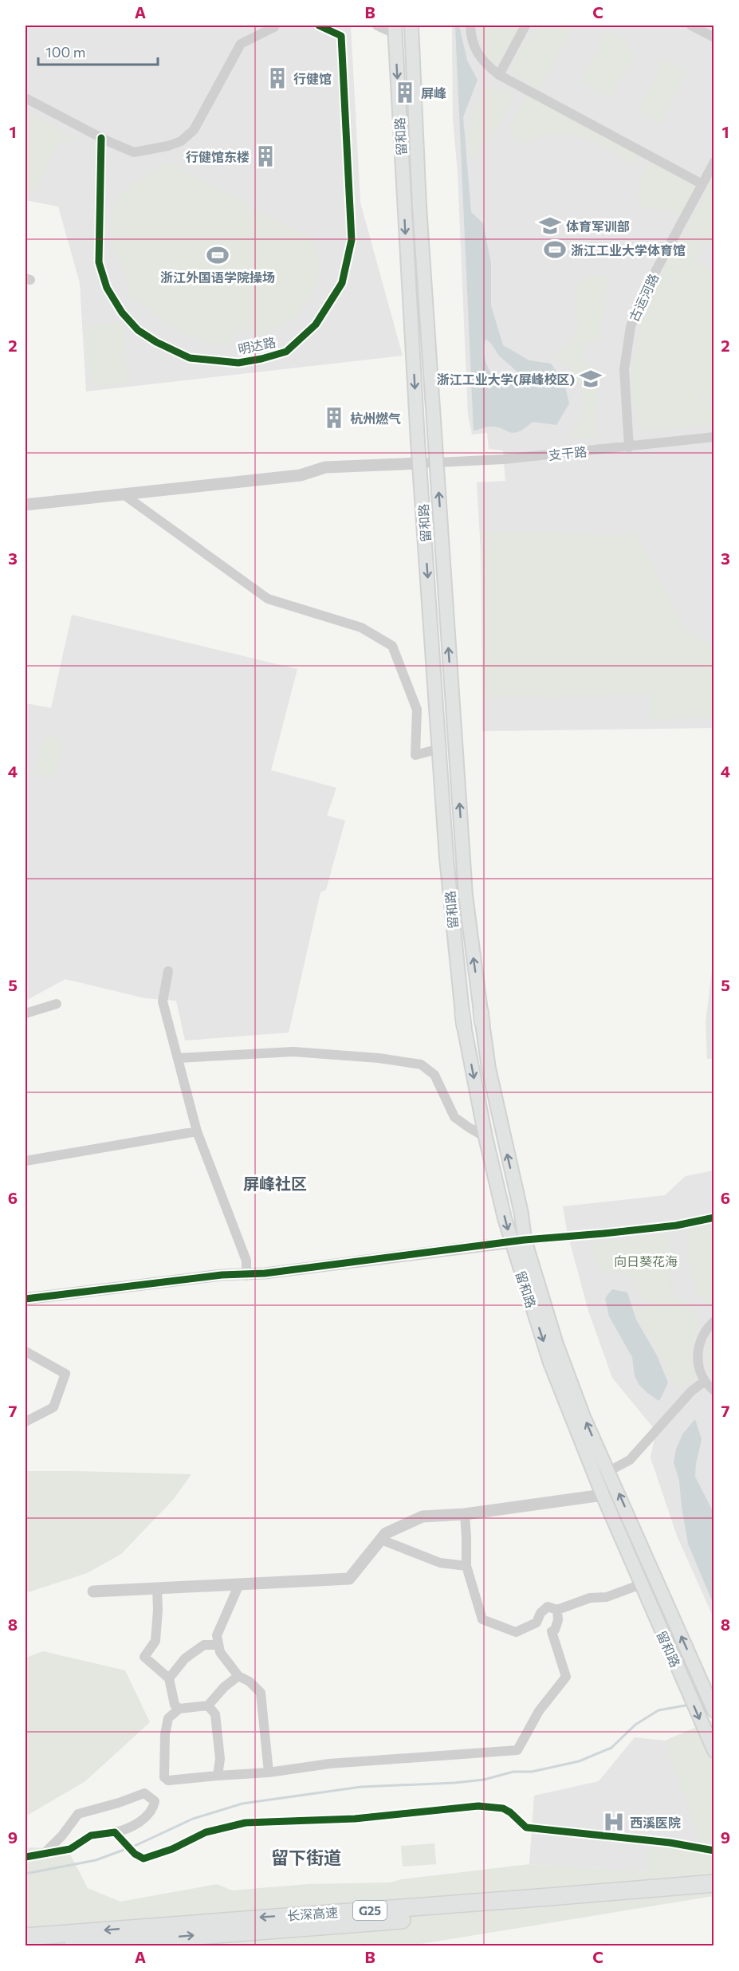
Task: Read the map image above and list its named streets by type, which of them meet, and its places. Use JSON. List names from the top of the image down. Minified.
{"streets":{"highway":["G25","长深高速"],"main road":["留和路"],"street":["古运河路","明达路","支干路"]},"crossings":[["留和路","支干路"],["古运河路","支干路"]],"districts":["屏峰社区","留下街道"],"parks":["向日葵花海"],"places":{"building":["行健馆","屏峰","行健馆东楼","杭州燃气"],"school or university":["体育军训部","浙江工业大学(屏峰校区)"],"sports":["浙江工业大学体育馆","浙江外国语学院操场"],"hospital":["西溪医院"]},"scale_bar":"100 m","grid":{"columns":["A","B","C"],"rows":["1","2","3","4","5","6","7","8","9"]}}
